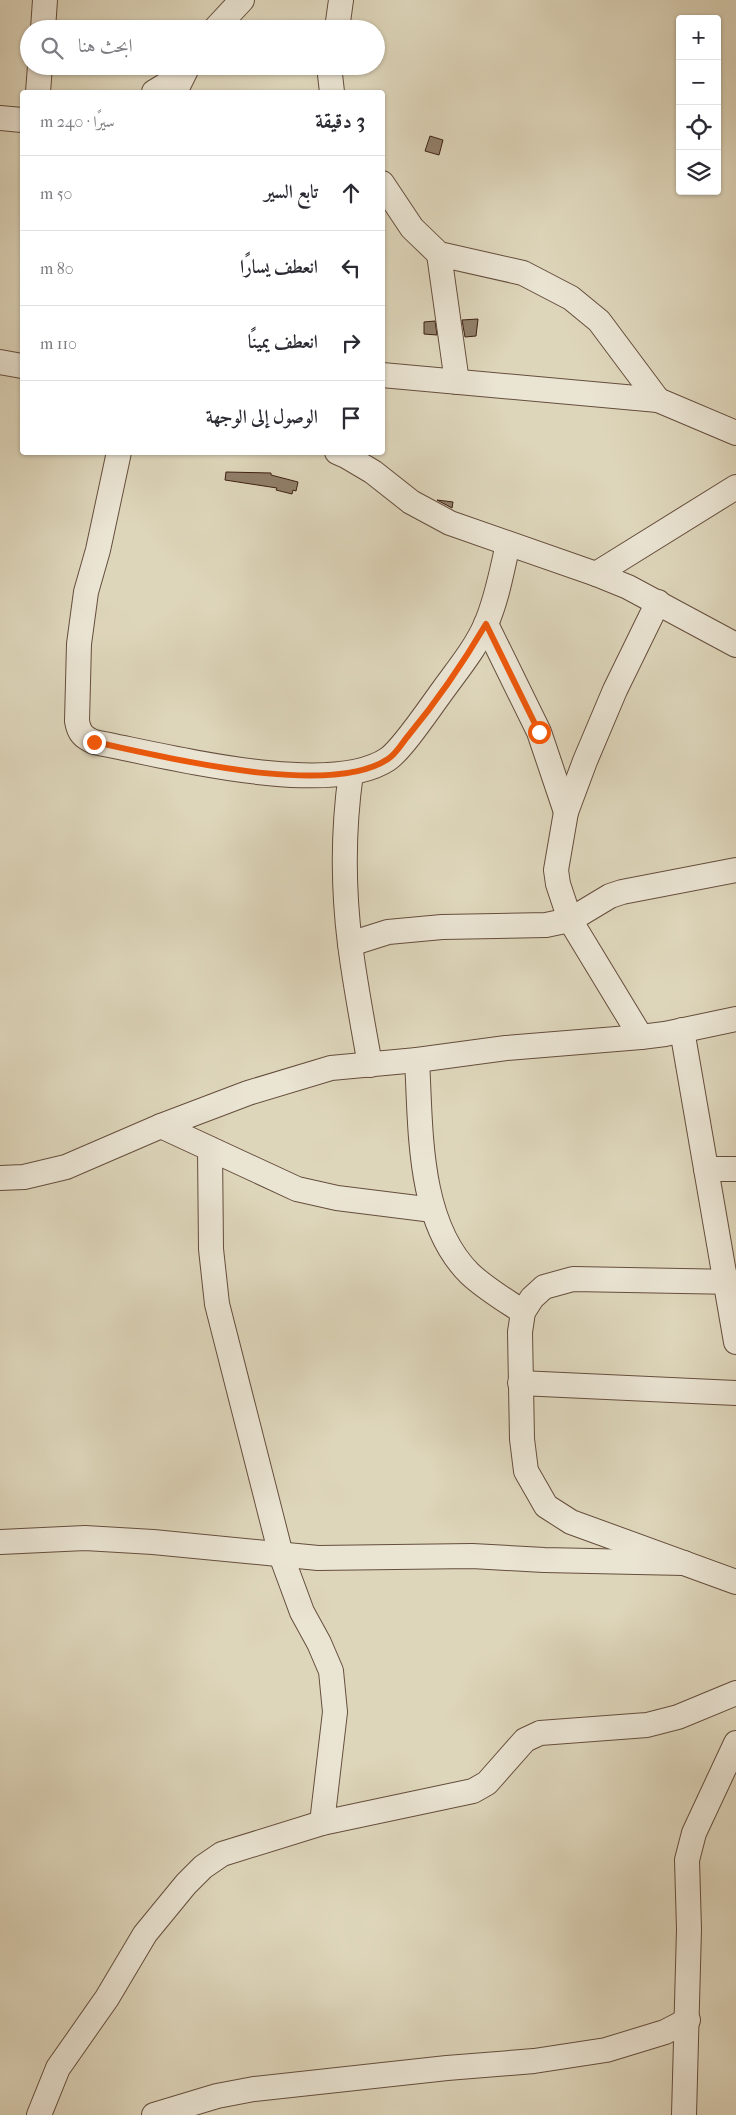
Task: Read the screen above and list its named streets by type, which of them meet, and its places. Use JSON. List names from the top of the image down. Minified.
{"page":{"map_buttons":["+","−"],"search":"ابحث هنا","heading":["3 دقيقة","سيرًا · 240 m"],"list":[["تابع السير","50 m"],["انعطف يسارًا","80 m"],["انعطف يمينًا","110 m"],"الوصول إلى الوجهة"]}}
